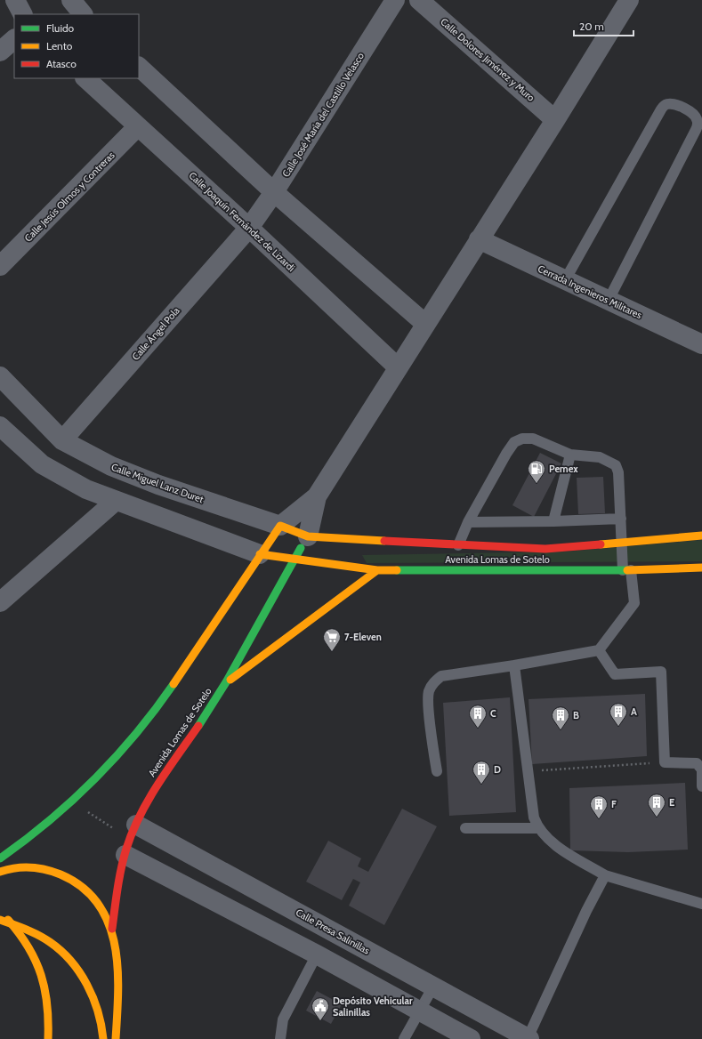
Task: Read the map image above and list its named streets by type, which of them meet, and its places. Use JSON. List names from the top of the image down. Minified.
{"streets":{"main road":["Avenida Lomas de Sotelo"],"street":["Calle Dolores Jiménez y Muro","Calle José María del Castillo Velasco","Calle Jesús Olmos y Contreras","Calle Joaquín Fernández de Lizardi","Cerrada Ingenieros Militares","Calle Ángel Pola","Calle Miguel Lanz Duret","Calle Presa Salinillas"]},"crossings":[["Calle José María del Castillo Velasco","Calle Joaquín Fernández de Lizardi"],["Calle José María del Castillo Velasco","Calle Ángel Pola"],["Calle Jesús Olmos y Contreras","Calle Joaquín Fernández de Lizardi"],["Calle Joaquín Fernández de Lizardi","Calle Ángel Pola"],["Calle Ángel Pola","Calle Miguel Lanz Duret"],["Calle Miguel Lanz Duret","Avenida Lomas de Sotelo"],["Avenida Lomas de Sotelo","Calle Presa Salinillas"]],"places":{"fuel station":["Pemex"],"supermarket":["7-Eleven"],"building":["A","C","B","D","E","F"],"public building":["Depósito Vehicular Salinillas"]},"legend":["Fluido","Lento","Atasco"],"scale_bar":"20 m"}
